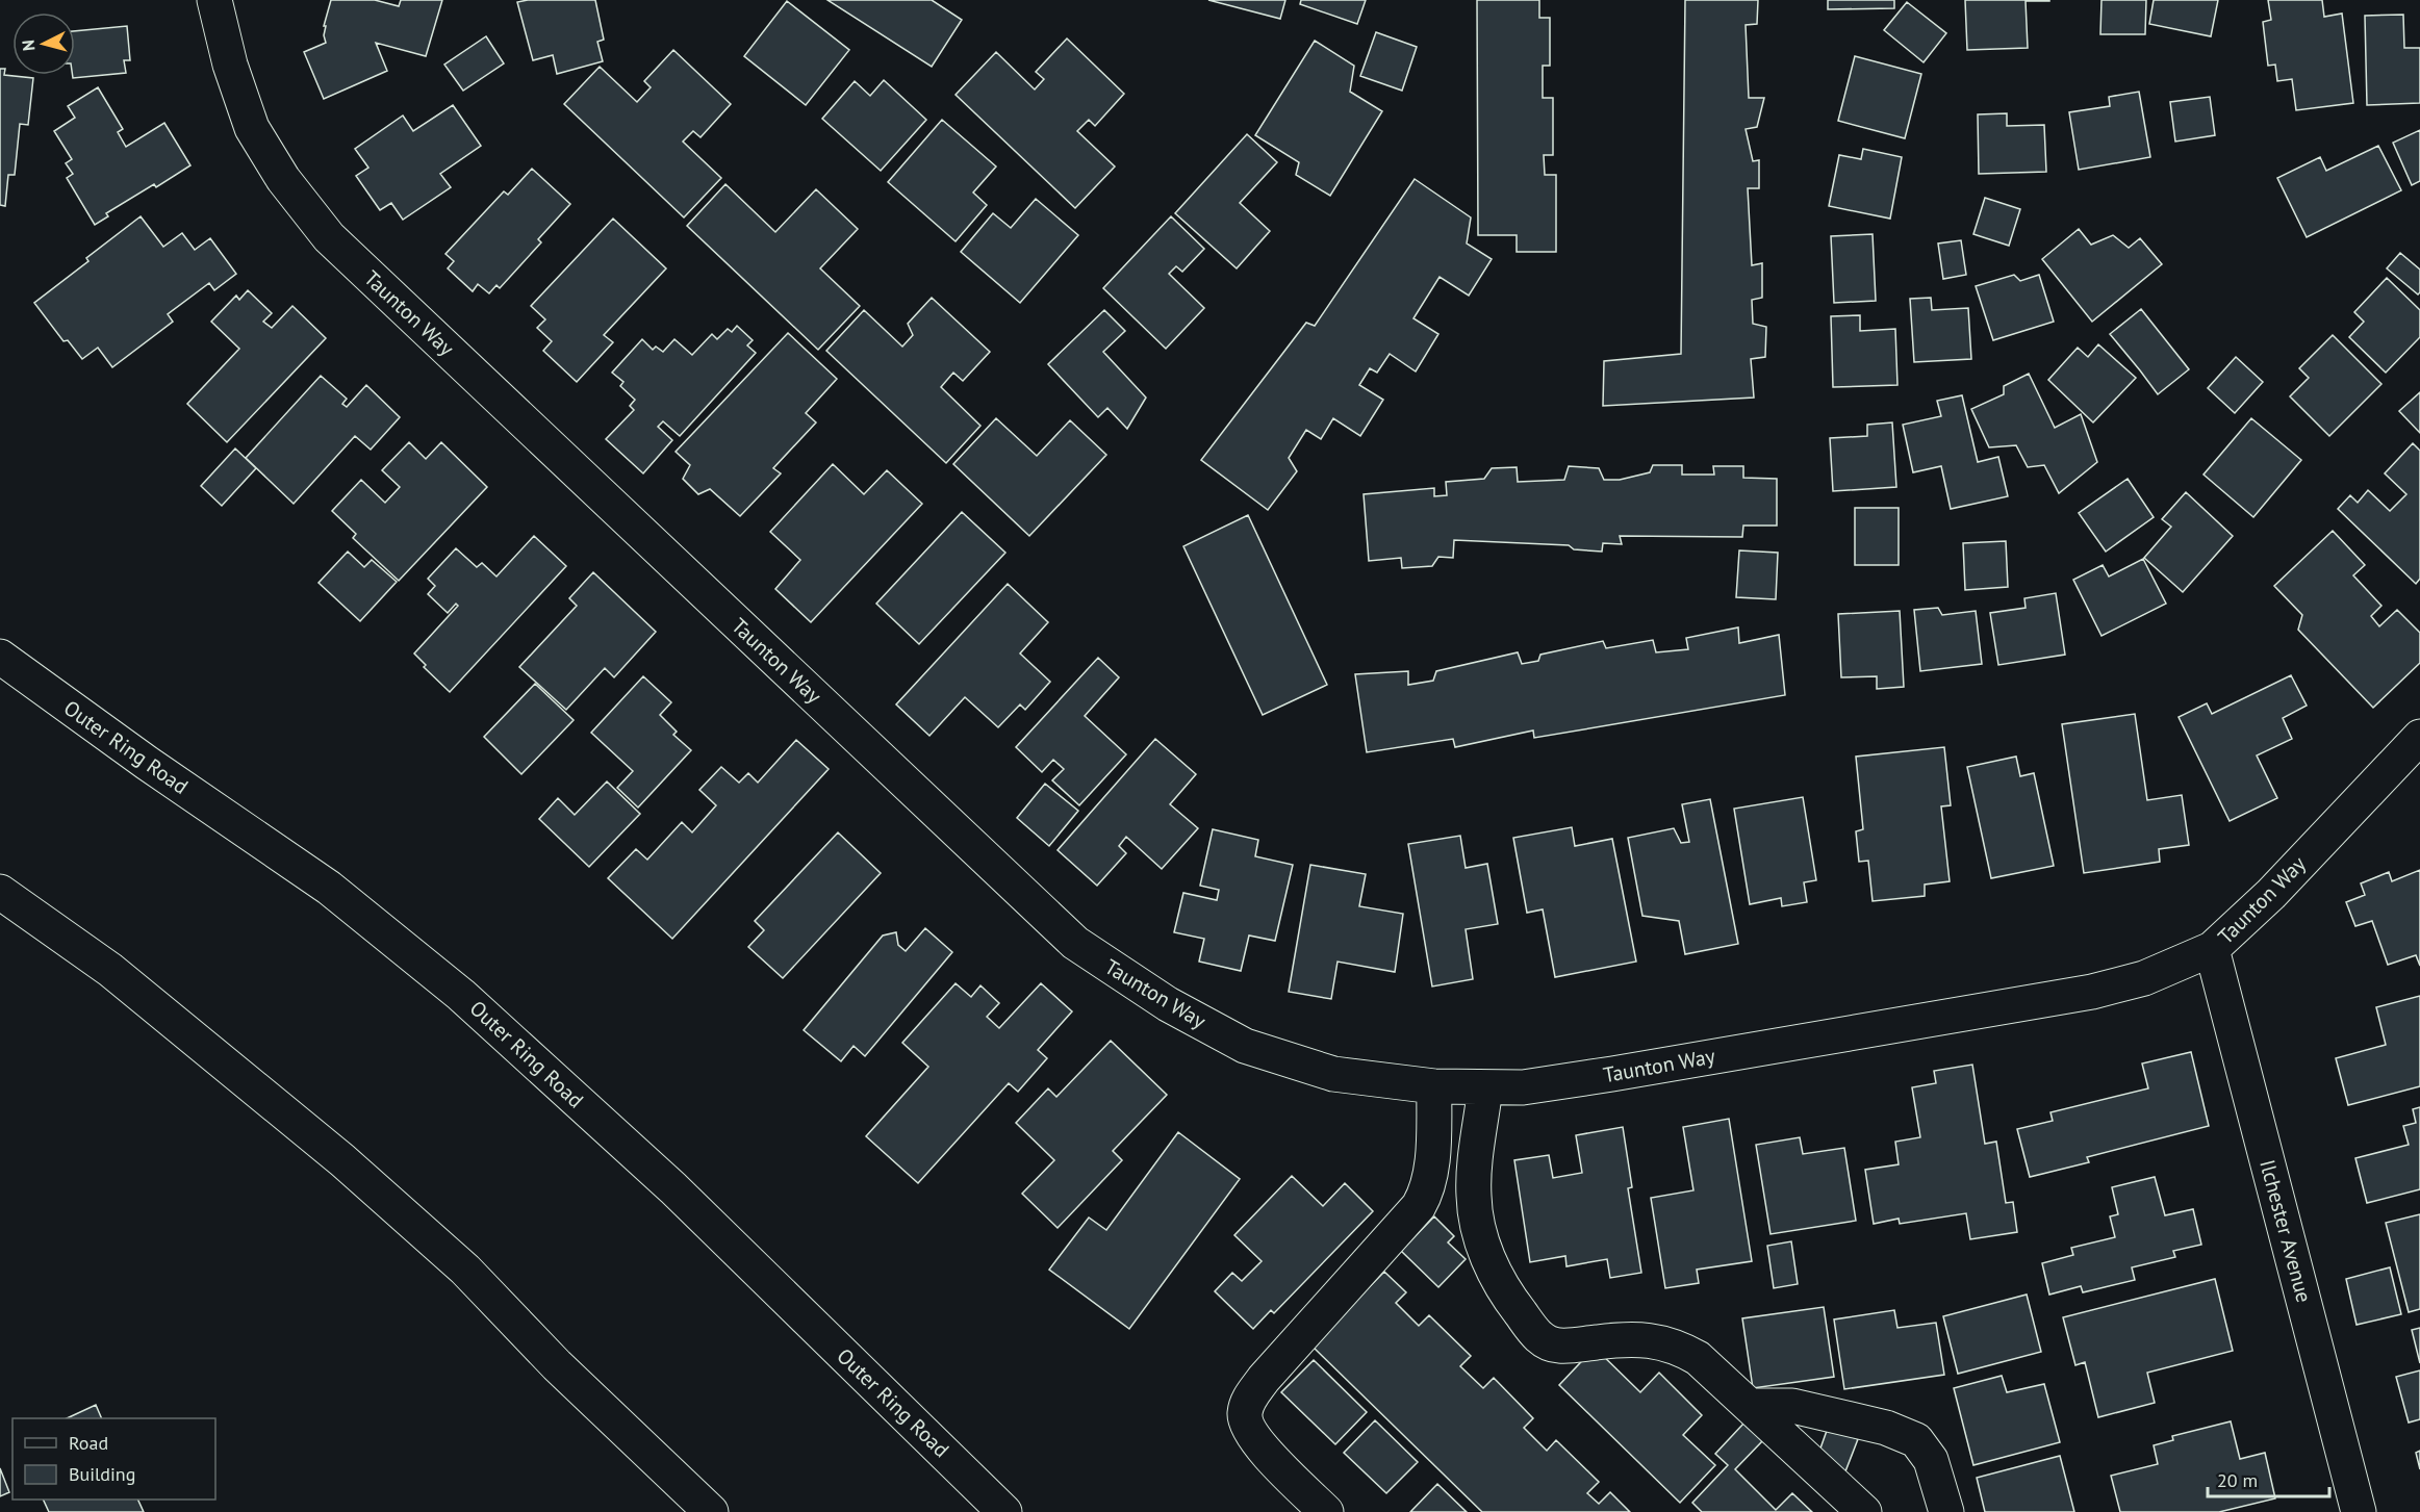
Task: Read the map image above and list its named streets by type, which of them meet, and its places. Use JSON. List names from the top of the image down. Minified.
{"streets":{"main road":["Taunton Way","Outer Ring Road","Ilchester Avenue"]},"crossings":[["Taunton Way","Ilchester Avenue"]],"legend":["Road","Building"],"scale_bar":"20 m","north":"left"}
